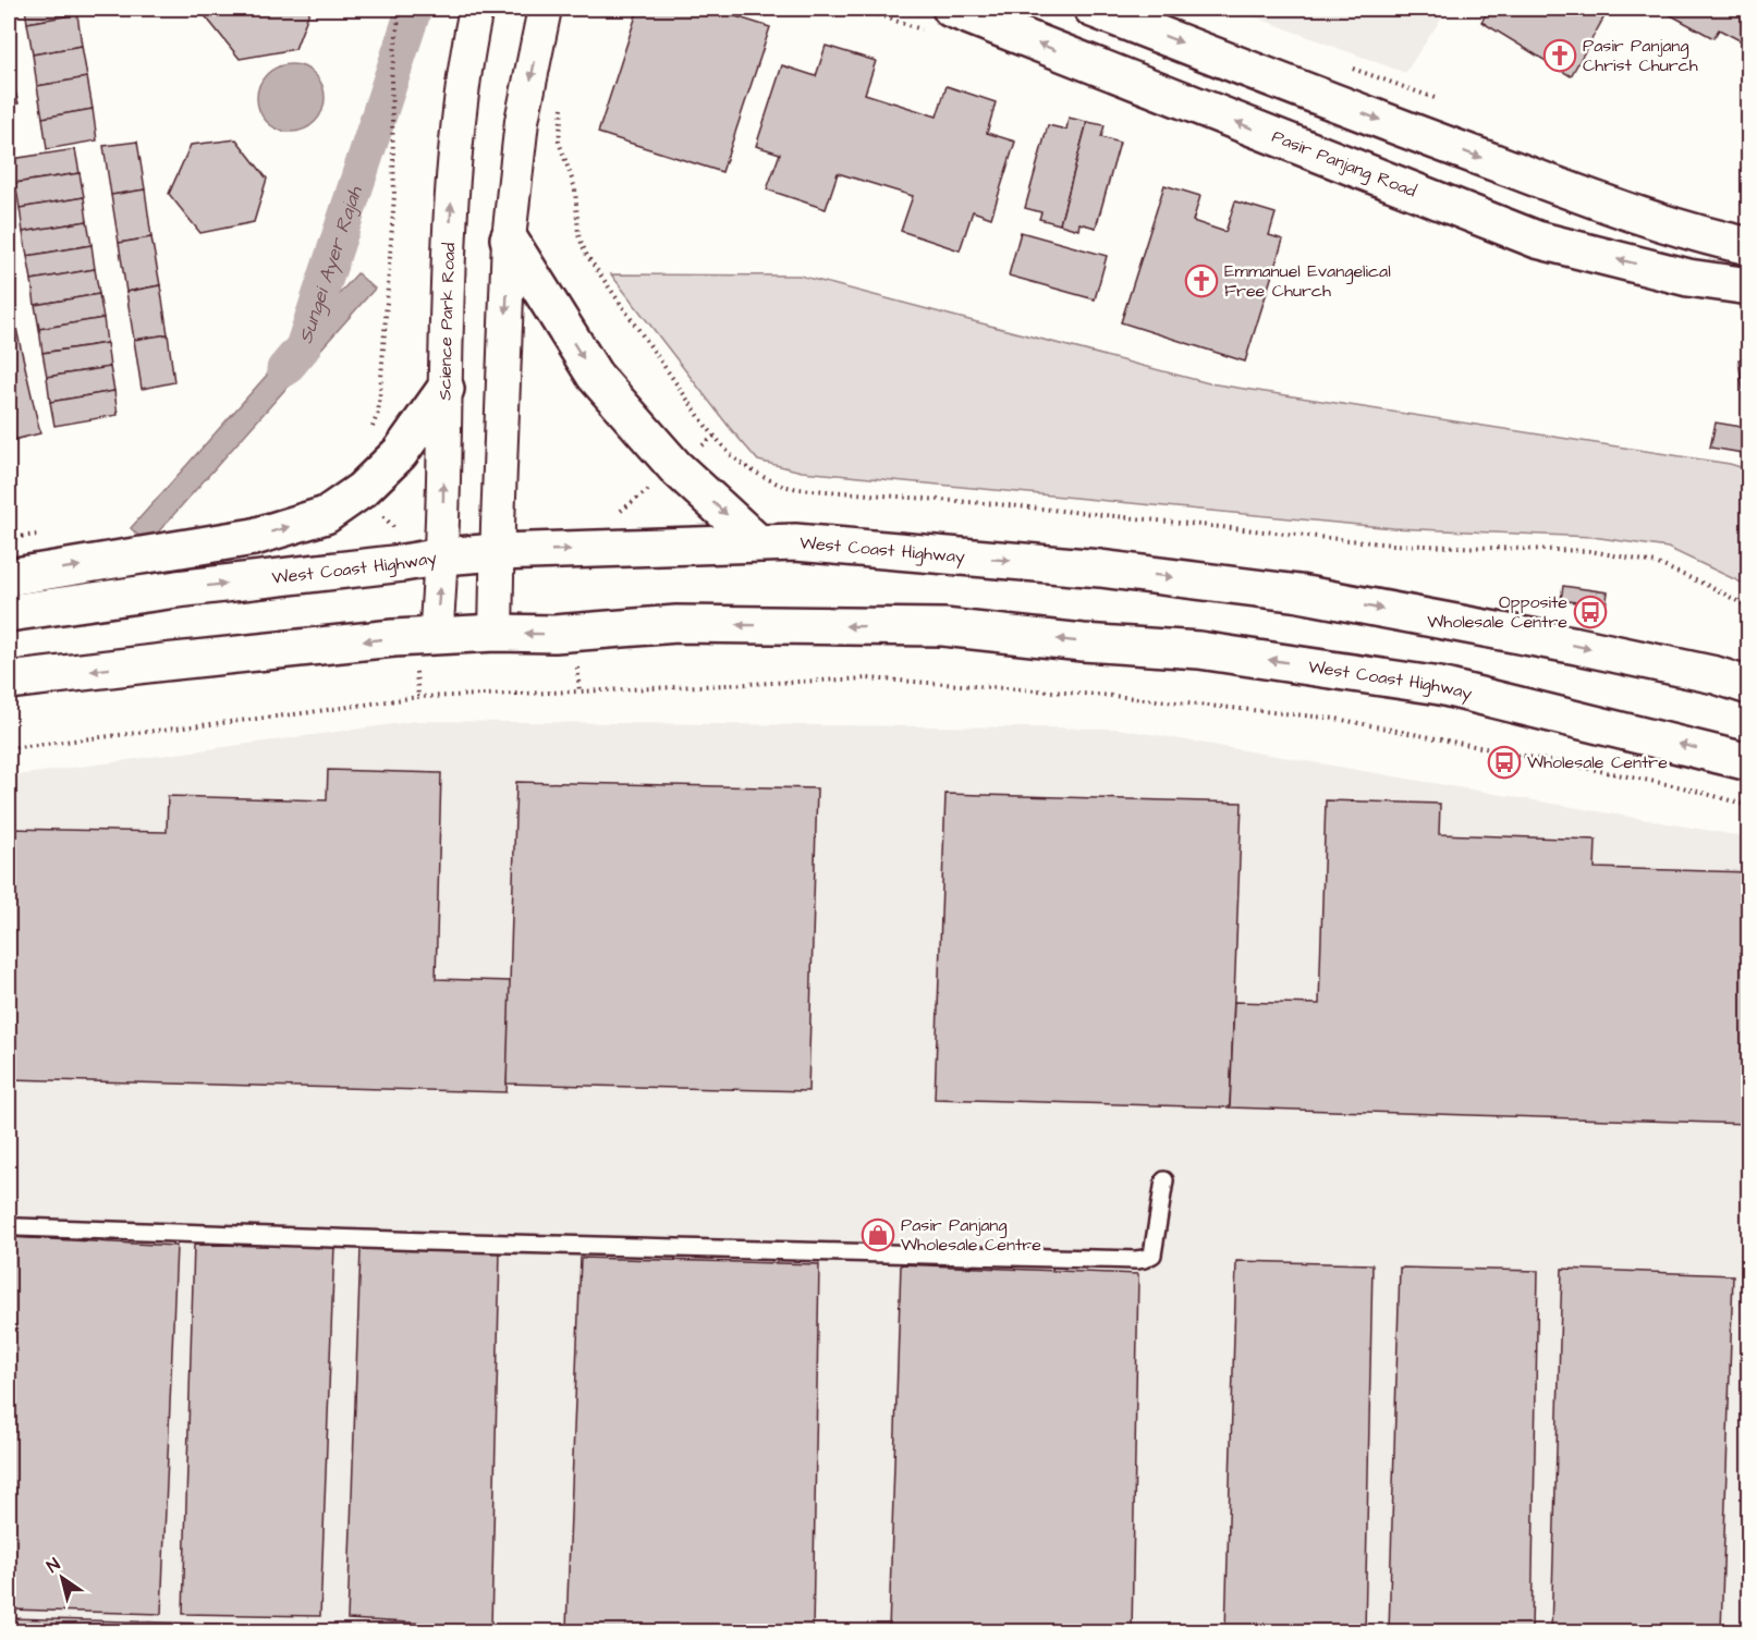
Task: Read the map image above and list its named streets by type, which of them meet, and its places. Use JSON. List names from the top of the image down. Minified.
{"streets":{"main road":["Pasir Panjang Road","West Coast Highway"],"street":["Science Park Road"]},"crossings":[["Science Park Road","West Coast Highway"]],"water":["Sungei Ayer Rajah"],"places":{"church":["Pasir Panjang Christ Church","Emmanuel Evangelical Free Church"],"bus stop":["Opposite Wholesale Centre","Wholesale Centre"],"shop":["Pasir Panjang Wholesale Centre"]},"north":"top left"}
